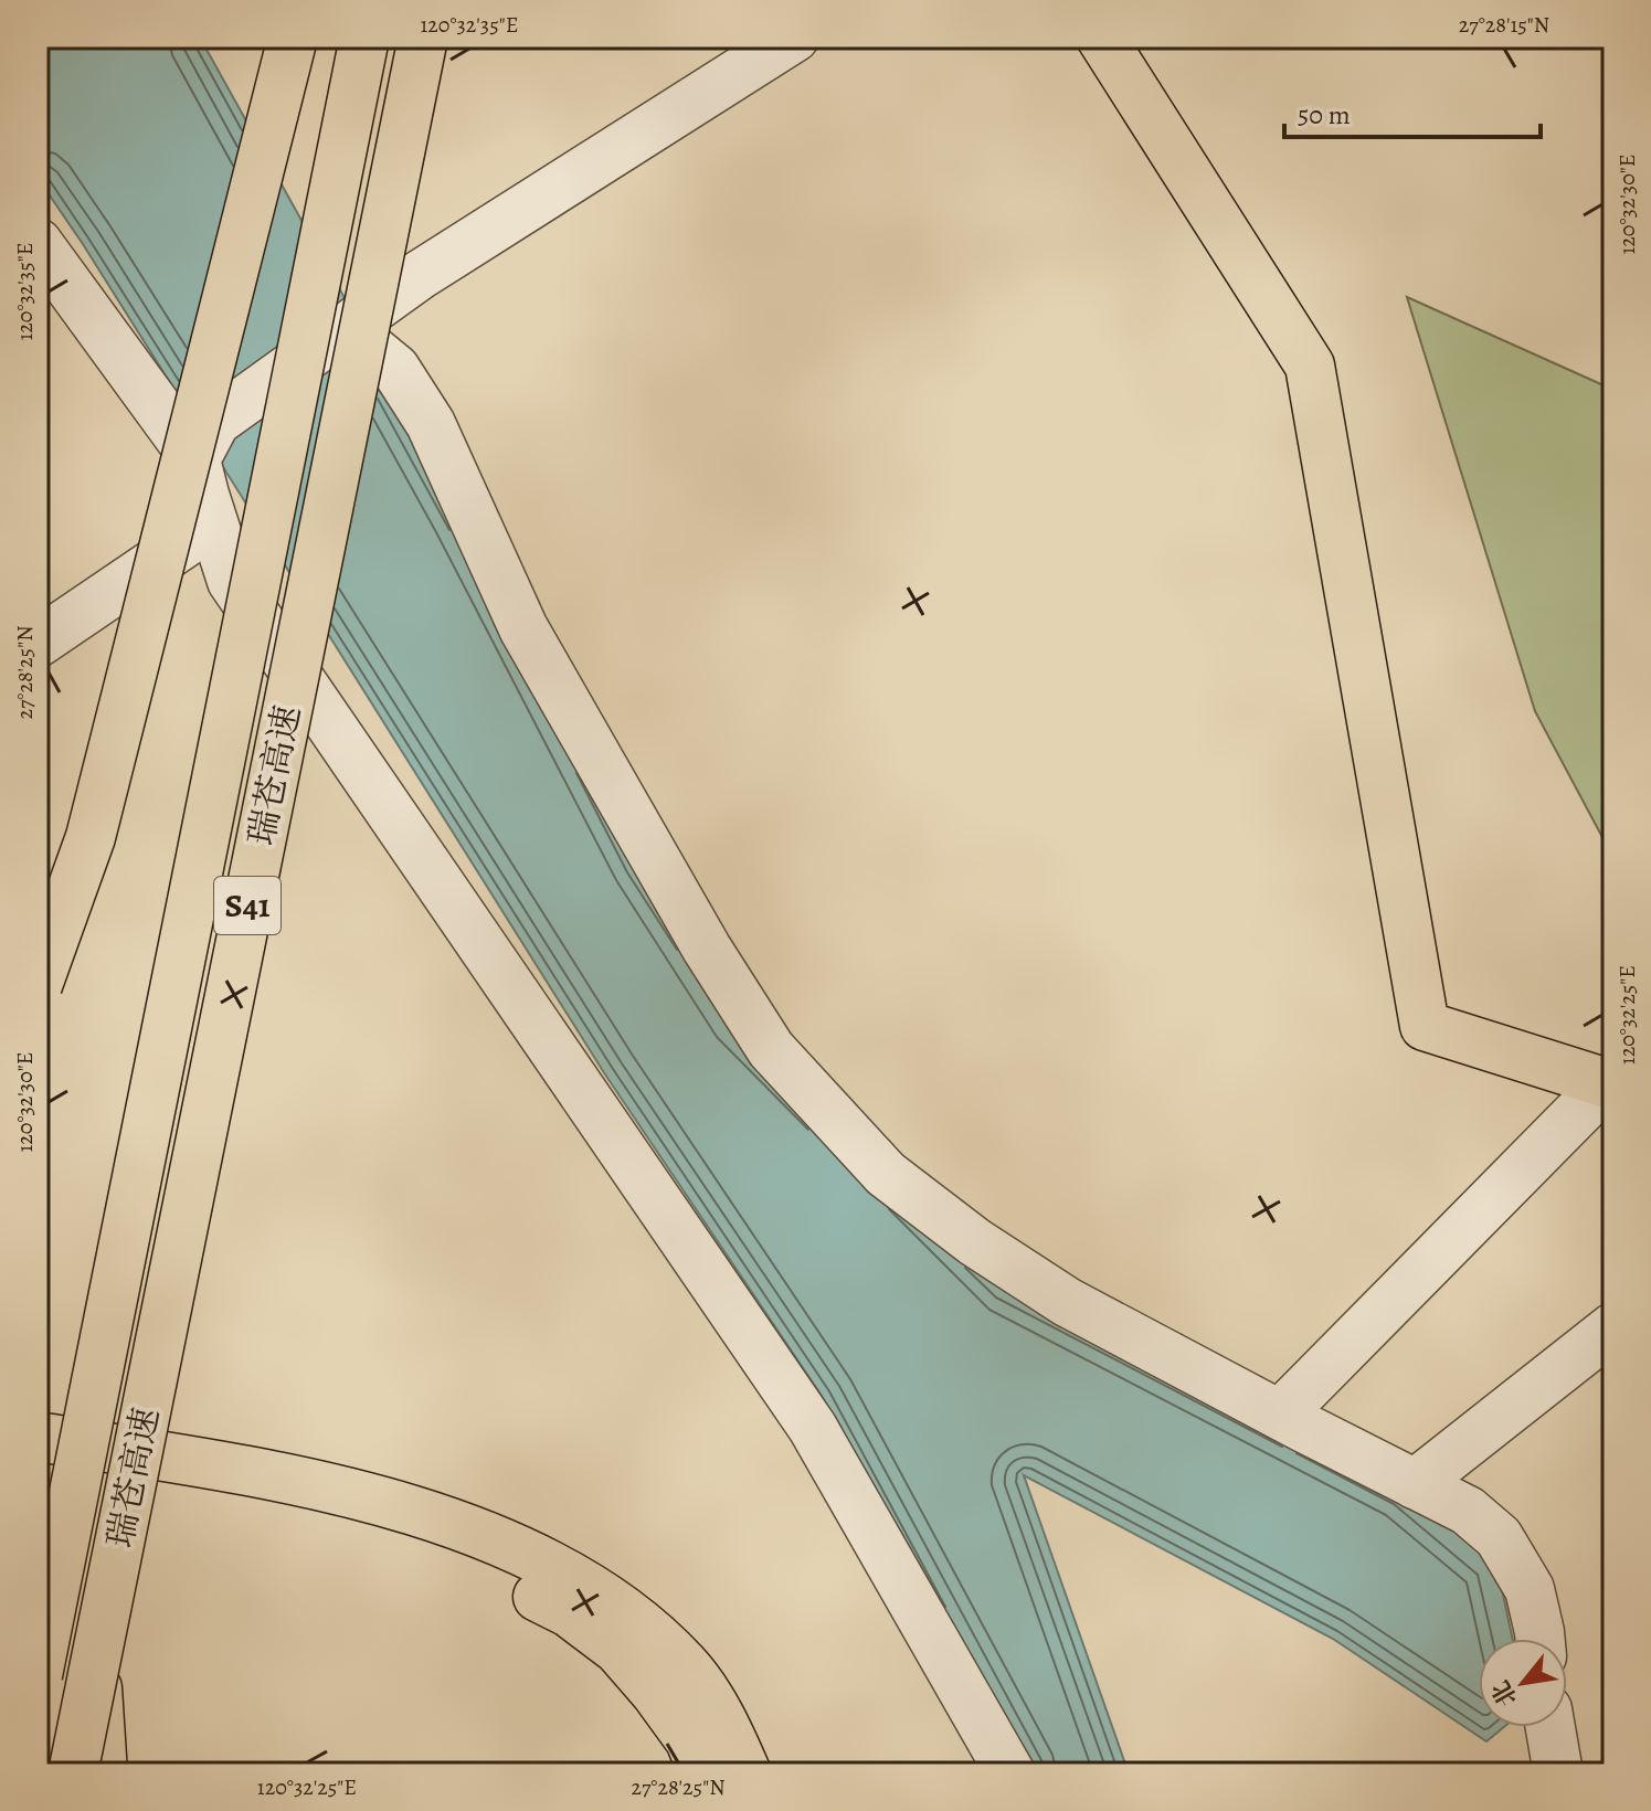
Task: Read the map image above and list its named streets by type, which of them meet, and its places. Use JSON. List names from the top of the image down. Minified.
{"streets":{"main road":["瑞苍高速","S41"]},"scale_bar":"50 m","north":"bottom left","coordinates":["120°32'35\"E","27°28'15\"N","120°32'30\"E","27°28'25\"N","120°32'25\"E"]}
